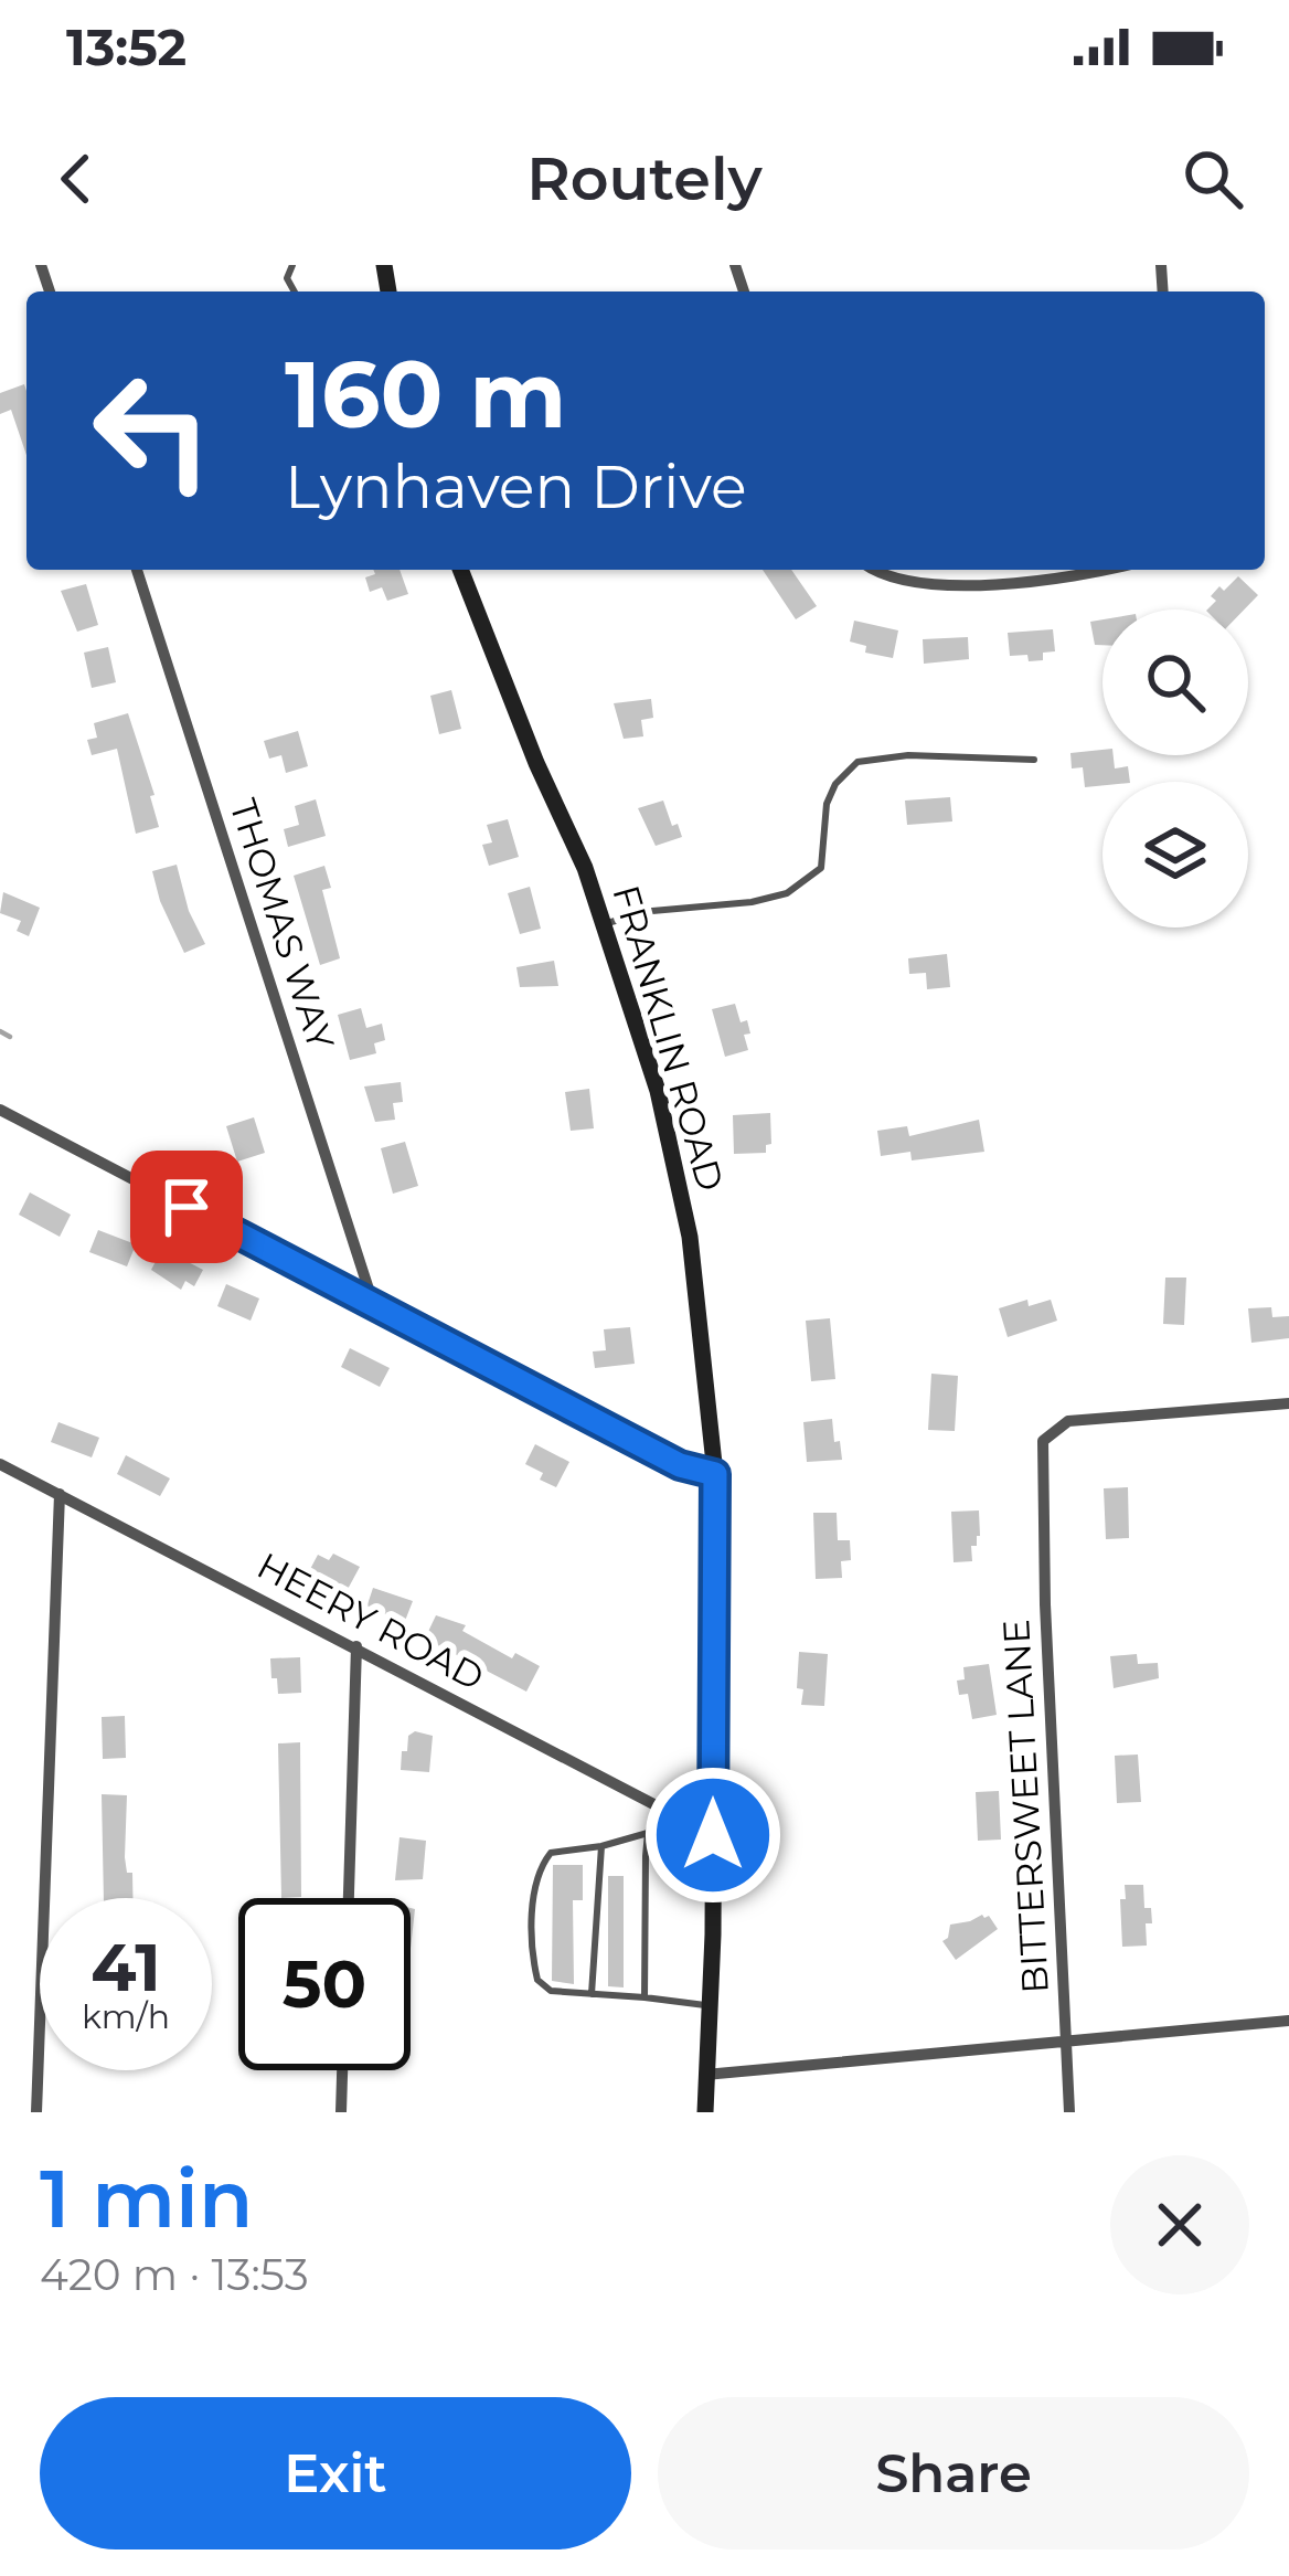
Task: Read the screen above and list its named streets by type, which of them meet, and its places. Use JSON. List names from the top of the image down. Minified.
{"streets":{"main road":["FRANKLIN ROAD"],"street":["THOMAS WAY","HEERY ROAD","BITTERSWEET LANE"]},"crossings":[["FRANKLIN ROAD","HEERY ROAD"]],"page":{"status":"13:52","header":"Routely","turn":["160 m","Lynhaven Drive"],"speed":"41 km/h","limit":"50","heading":["1 min","420 m · 13:53"],"buttons":["Exit","Share"]}}
